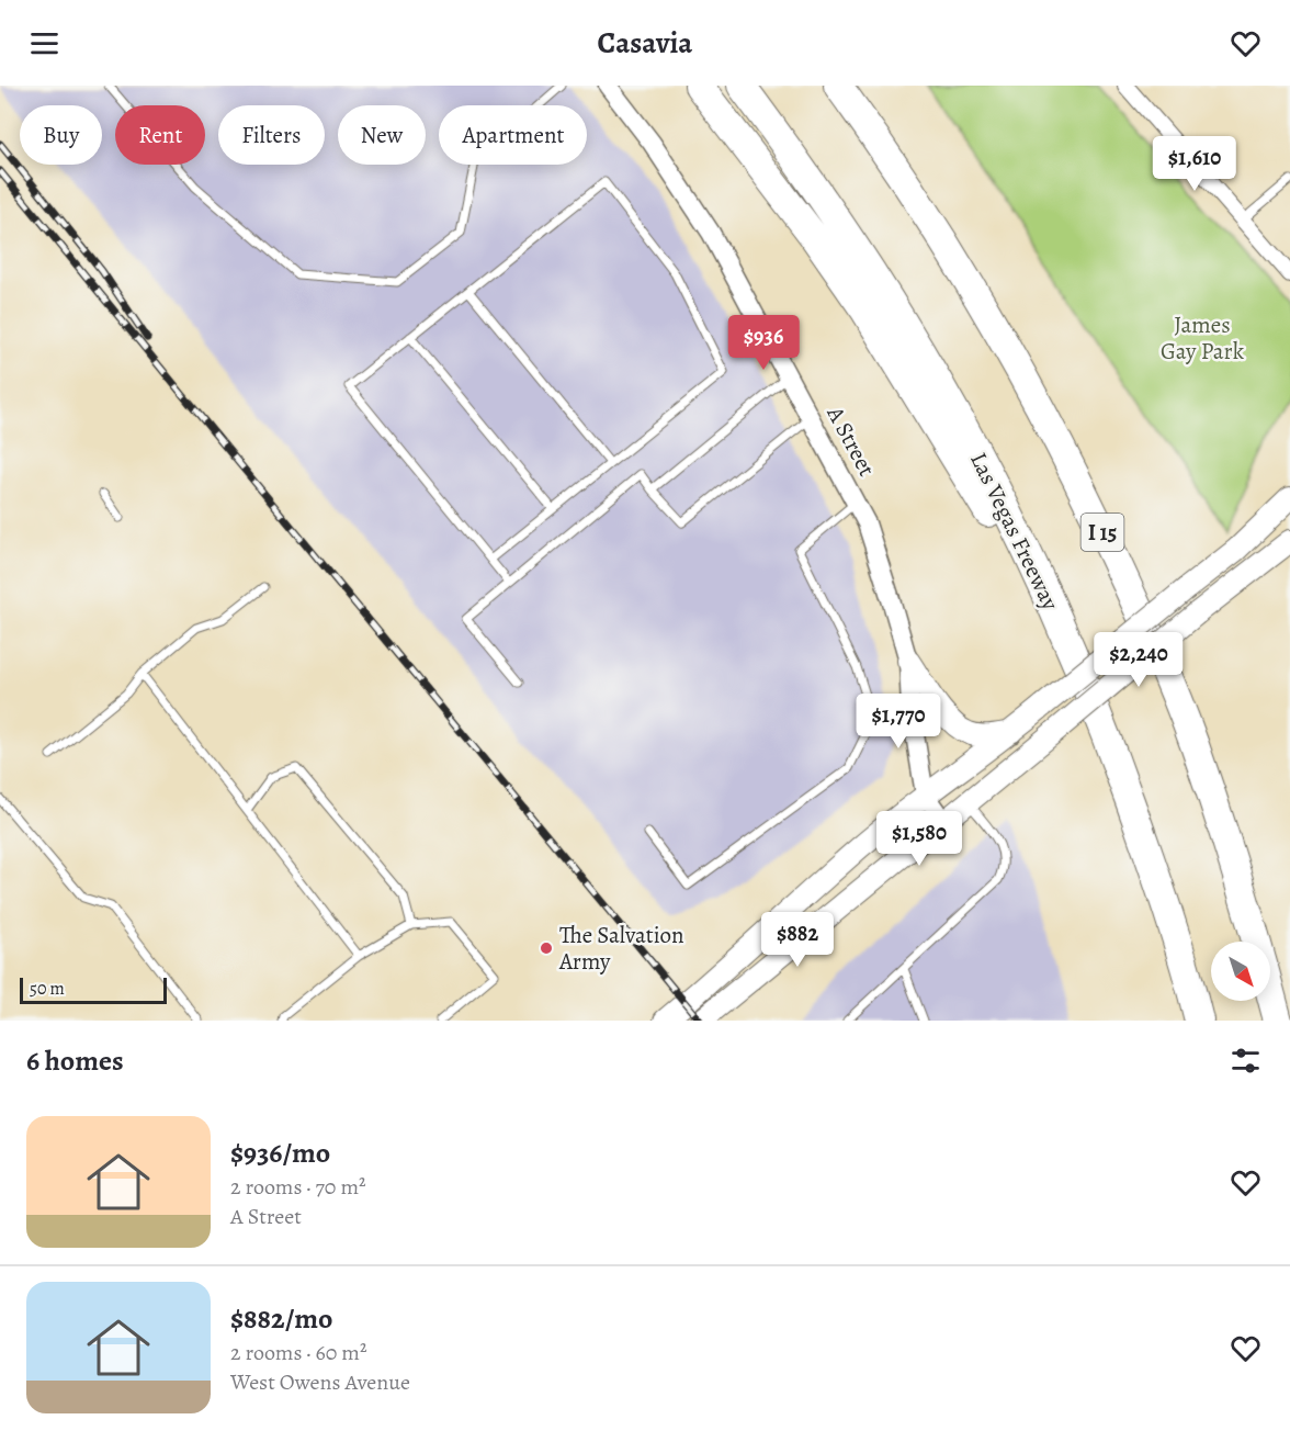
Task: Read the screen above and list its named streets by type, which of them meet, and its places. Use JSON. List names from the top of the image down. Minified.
{"streets":{"highway":["Las Vegas Freeway","I 15"],"street":["A Street"]},"parks":["James Gay Park"],"places":["The Salvation Army"],"scale_bar":"50 m","north":"bottom right","page":{"header":"Casavia","chip":["Buy","Rent","Filters","New","Apartment"],"price":["$1,610","$936","$2,240","$1,770","$1,580","$882"],"scale":"50 m","heading":"6 homes","list":[{"name":"$936/mo","note":"2 rooms · 70 m² · A Street"},{"name":"$882/mo","note":"2 rooms · 60 m² · West Owens Avenue"}]}}
